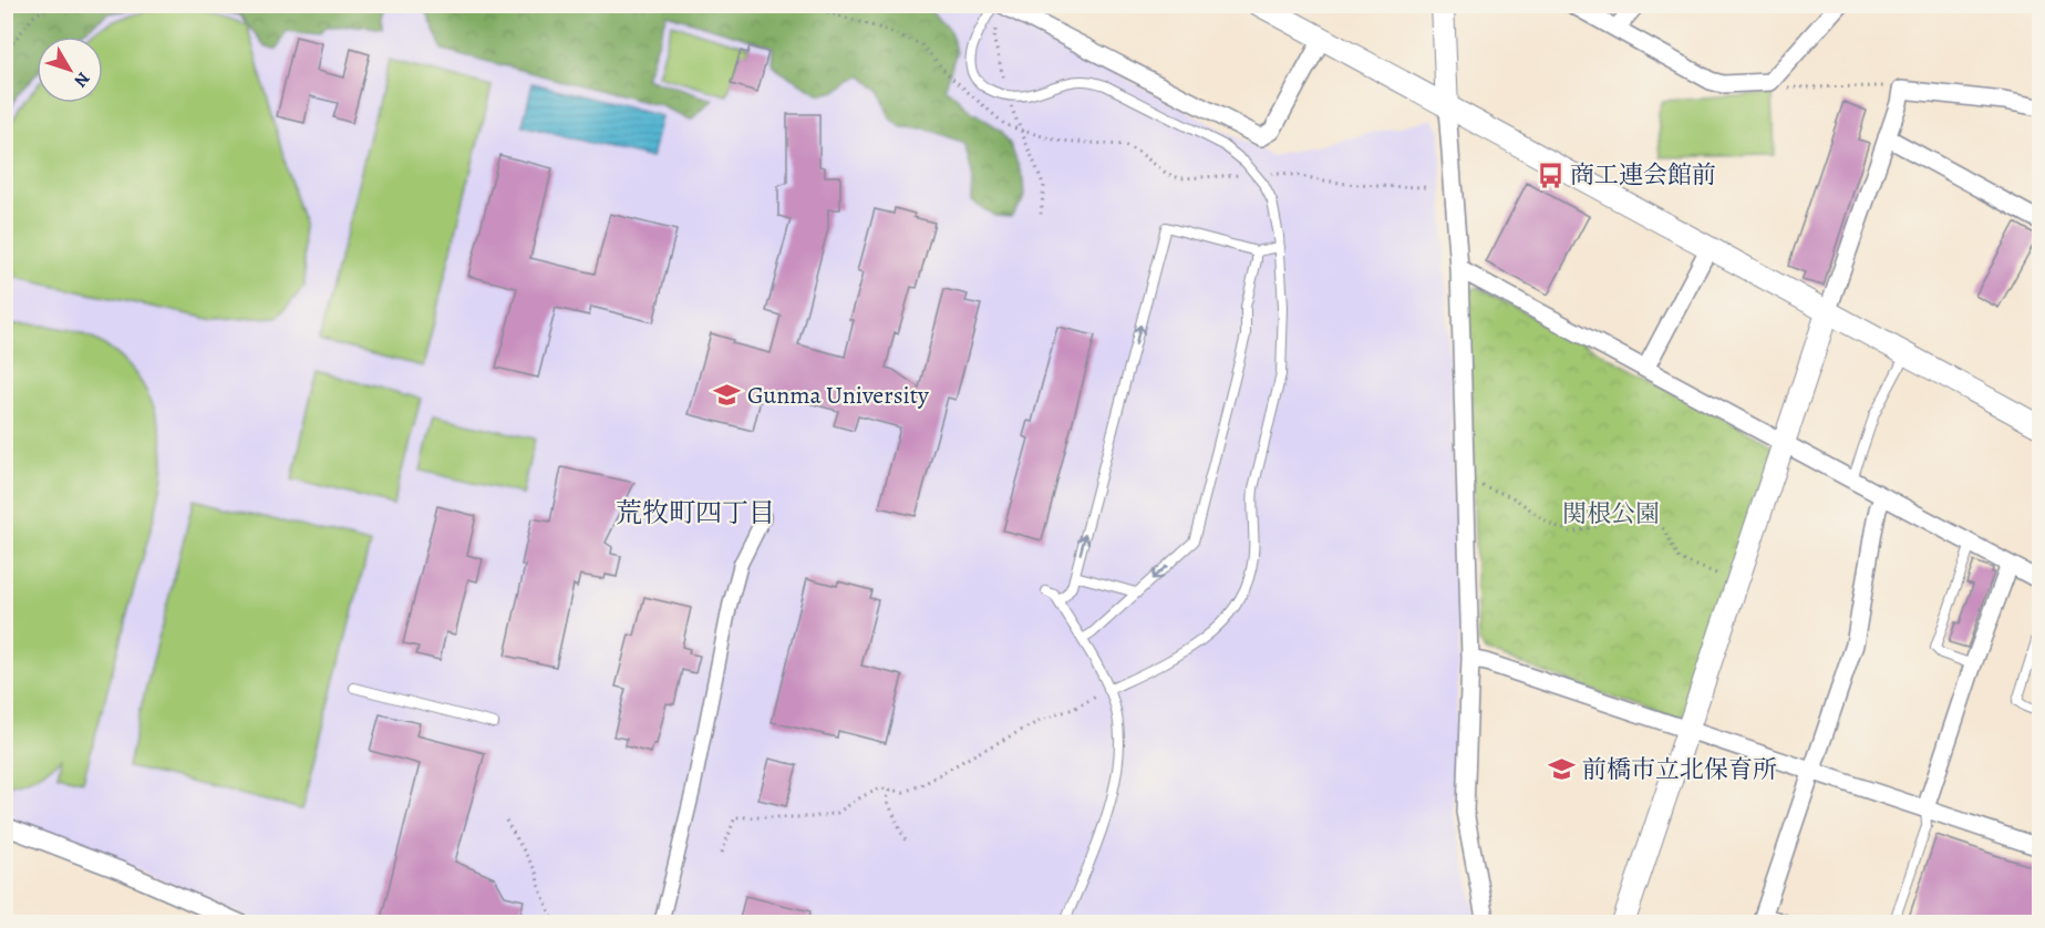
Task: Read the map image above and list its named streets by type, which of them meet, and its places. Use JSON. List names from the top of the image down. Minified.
{"districts":["荒牧町四丁目"],"parks":["関根公園"],"places":{"bus stop":["商工連会館前"],"school or university":["Gunma University","前橋市立北保育所"]},"north":"bottom right"}
